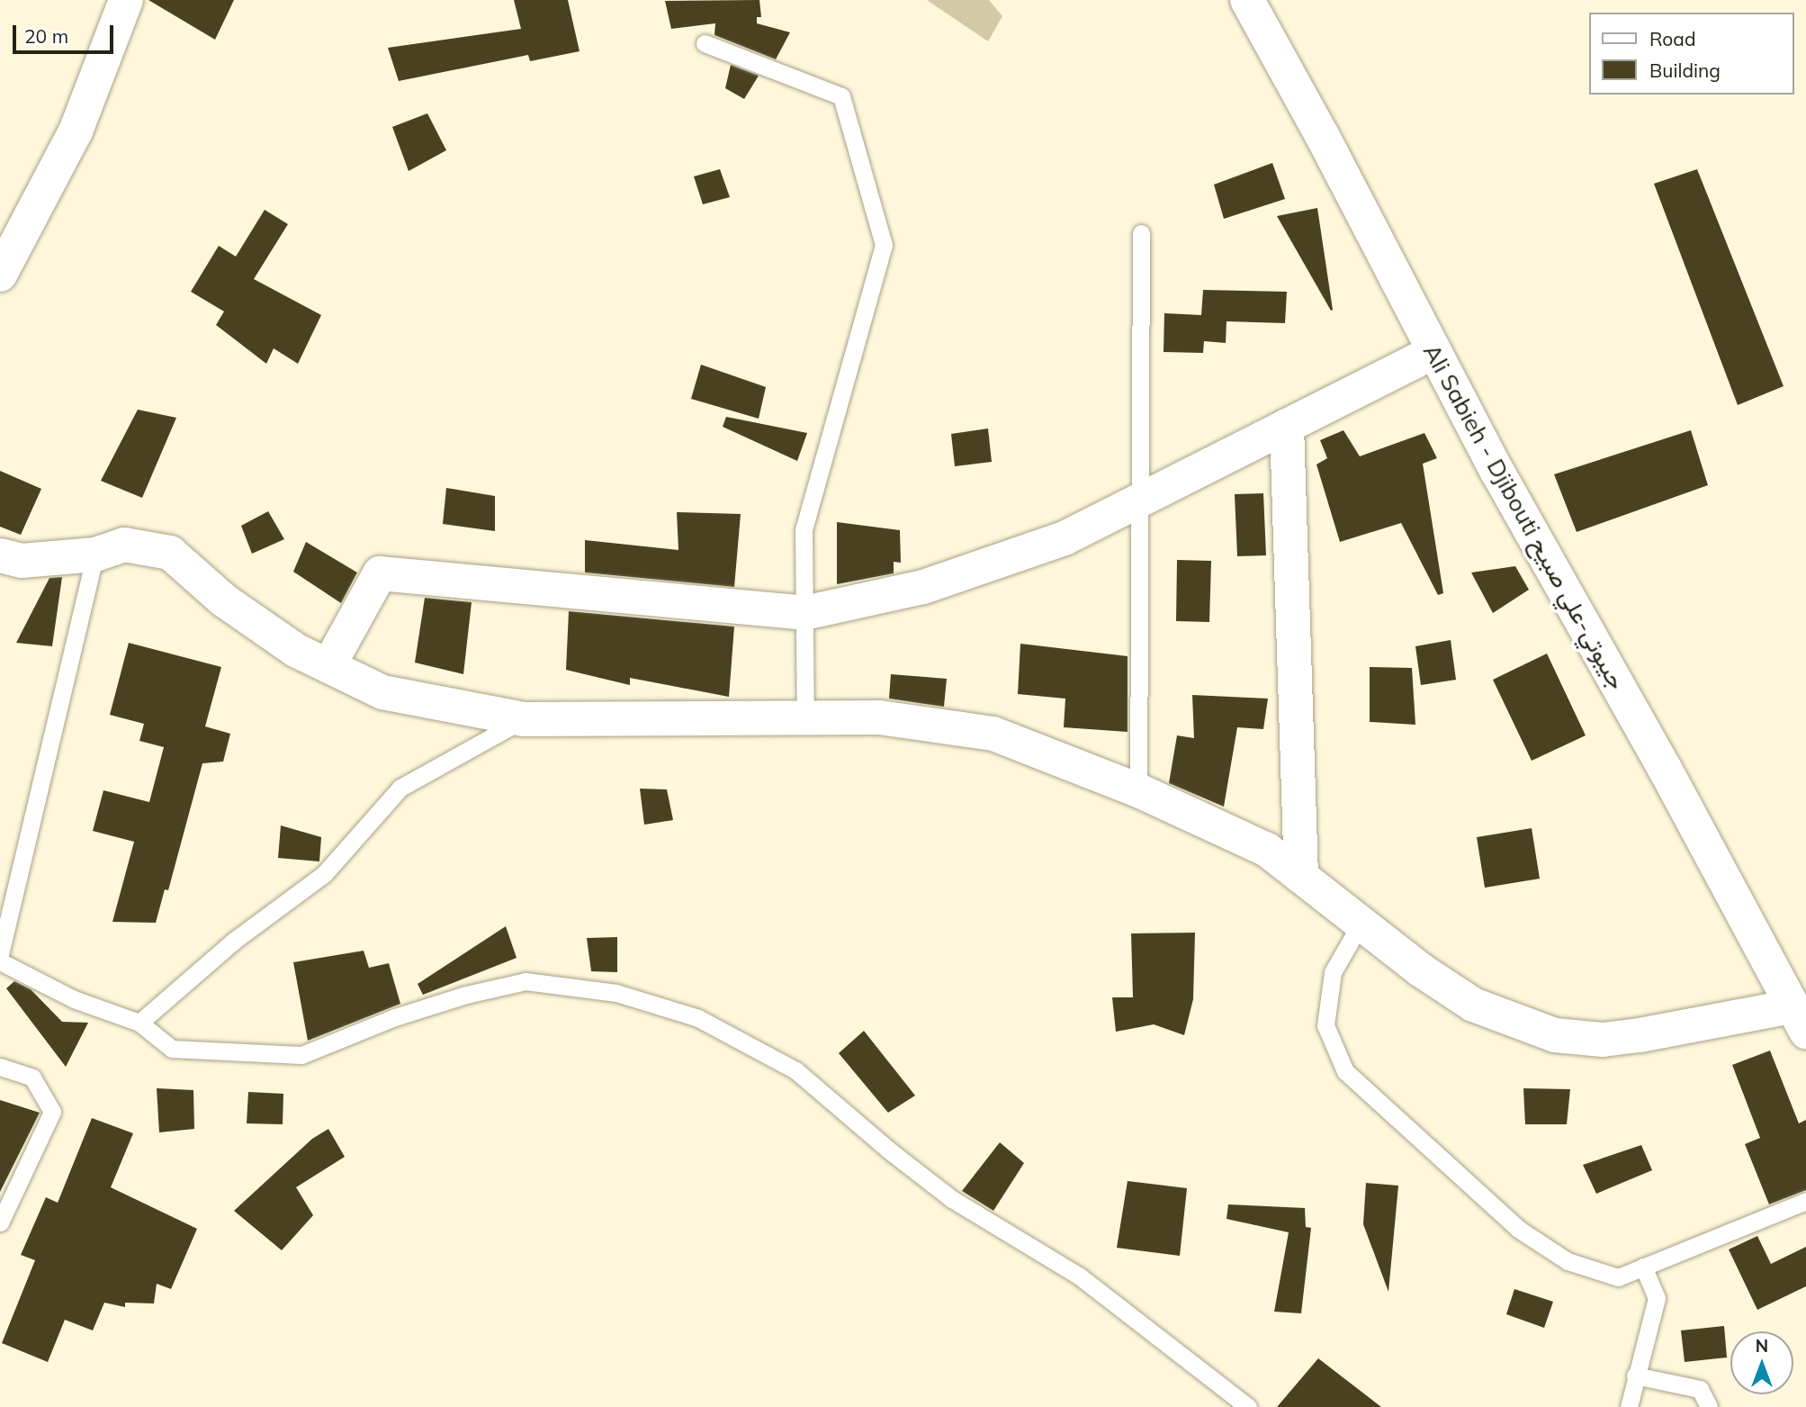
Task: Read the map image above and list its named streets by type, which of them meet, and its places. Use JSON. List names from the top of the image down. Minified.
{"streets":{"street":["Ali Sabieh - Djibouti جيبوتي-علي صبيح"]},"legend":["Road","Building"],"scale_bar":"20 m","north":"top"}
